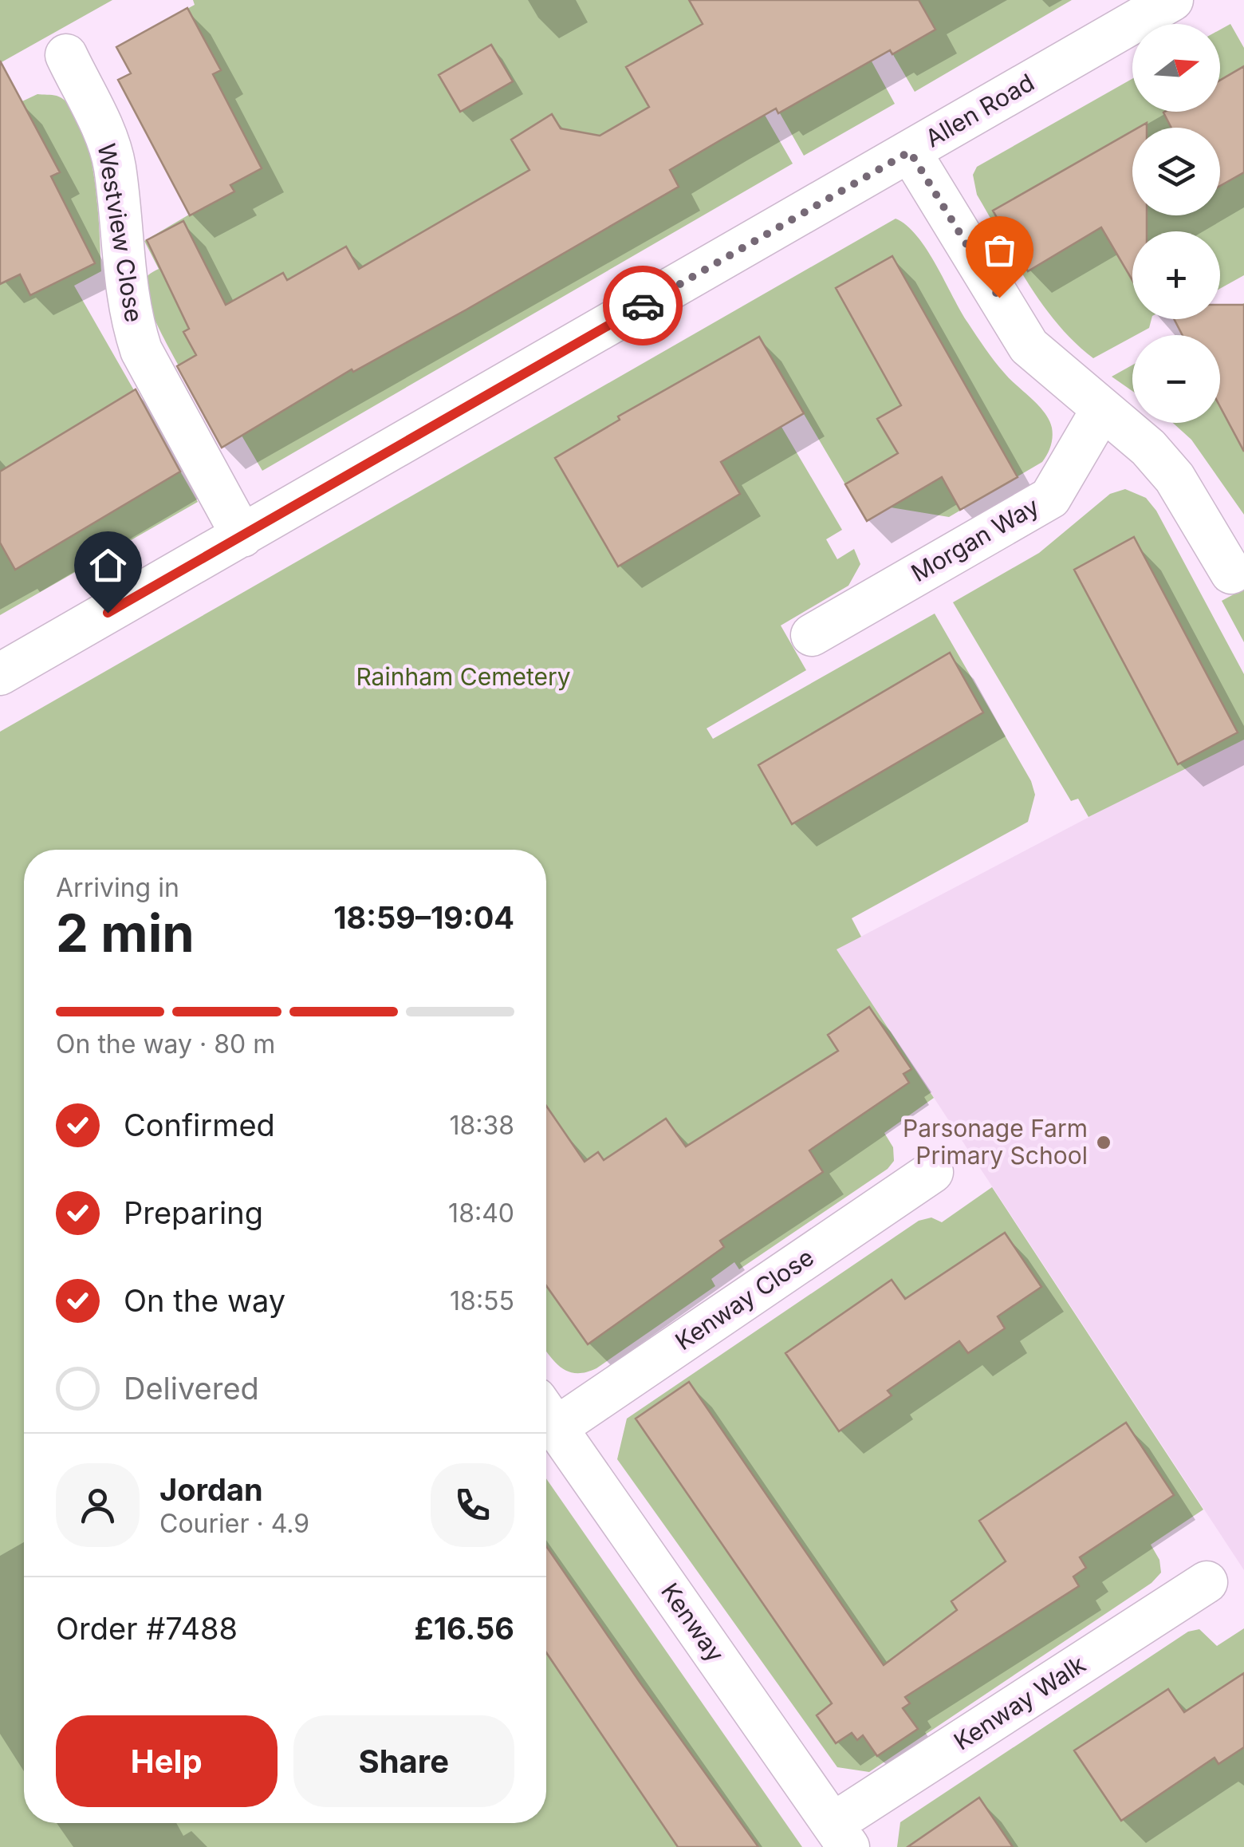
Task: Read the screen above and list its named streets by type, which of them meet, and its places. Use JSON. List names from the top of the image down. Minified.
{"streets":{"street":["Allen Road","Westview Close","Morgan Way","Kenway Close","Kenway","Kenway Walk"]},"crossings":[["Allen Road","Westview Close"],["Kenway Close","Kenway"],["Kenway","Kenway Walk"]],"parks":["Rainham Cemetery"],"places":["Parsonage Farm Primary School"],"north":"right","page":{"map_buttons":["+","−"],"heading":["2 min","Arriving in","18:59–19:04"],"panel":["Jordan","Courier · 4.9","Order #7488","£16.56"],"bar":"On the way · 80 m","list":[["Confirmed","18:38"],["Preparing","18:40"],["On the way","18:55"],"Delivered"],"buttons":["Help","Share"]}}
